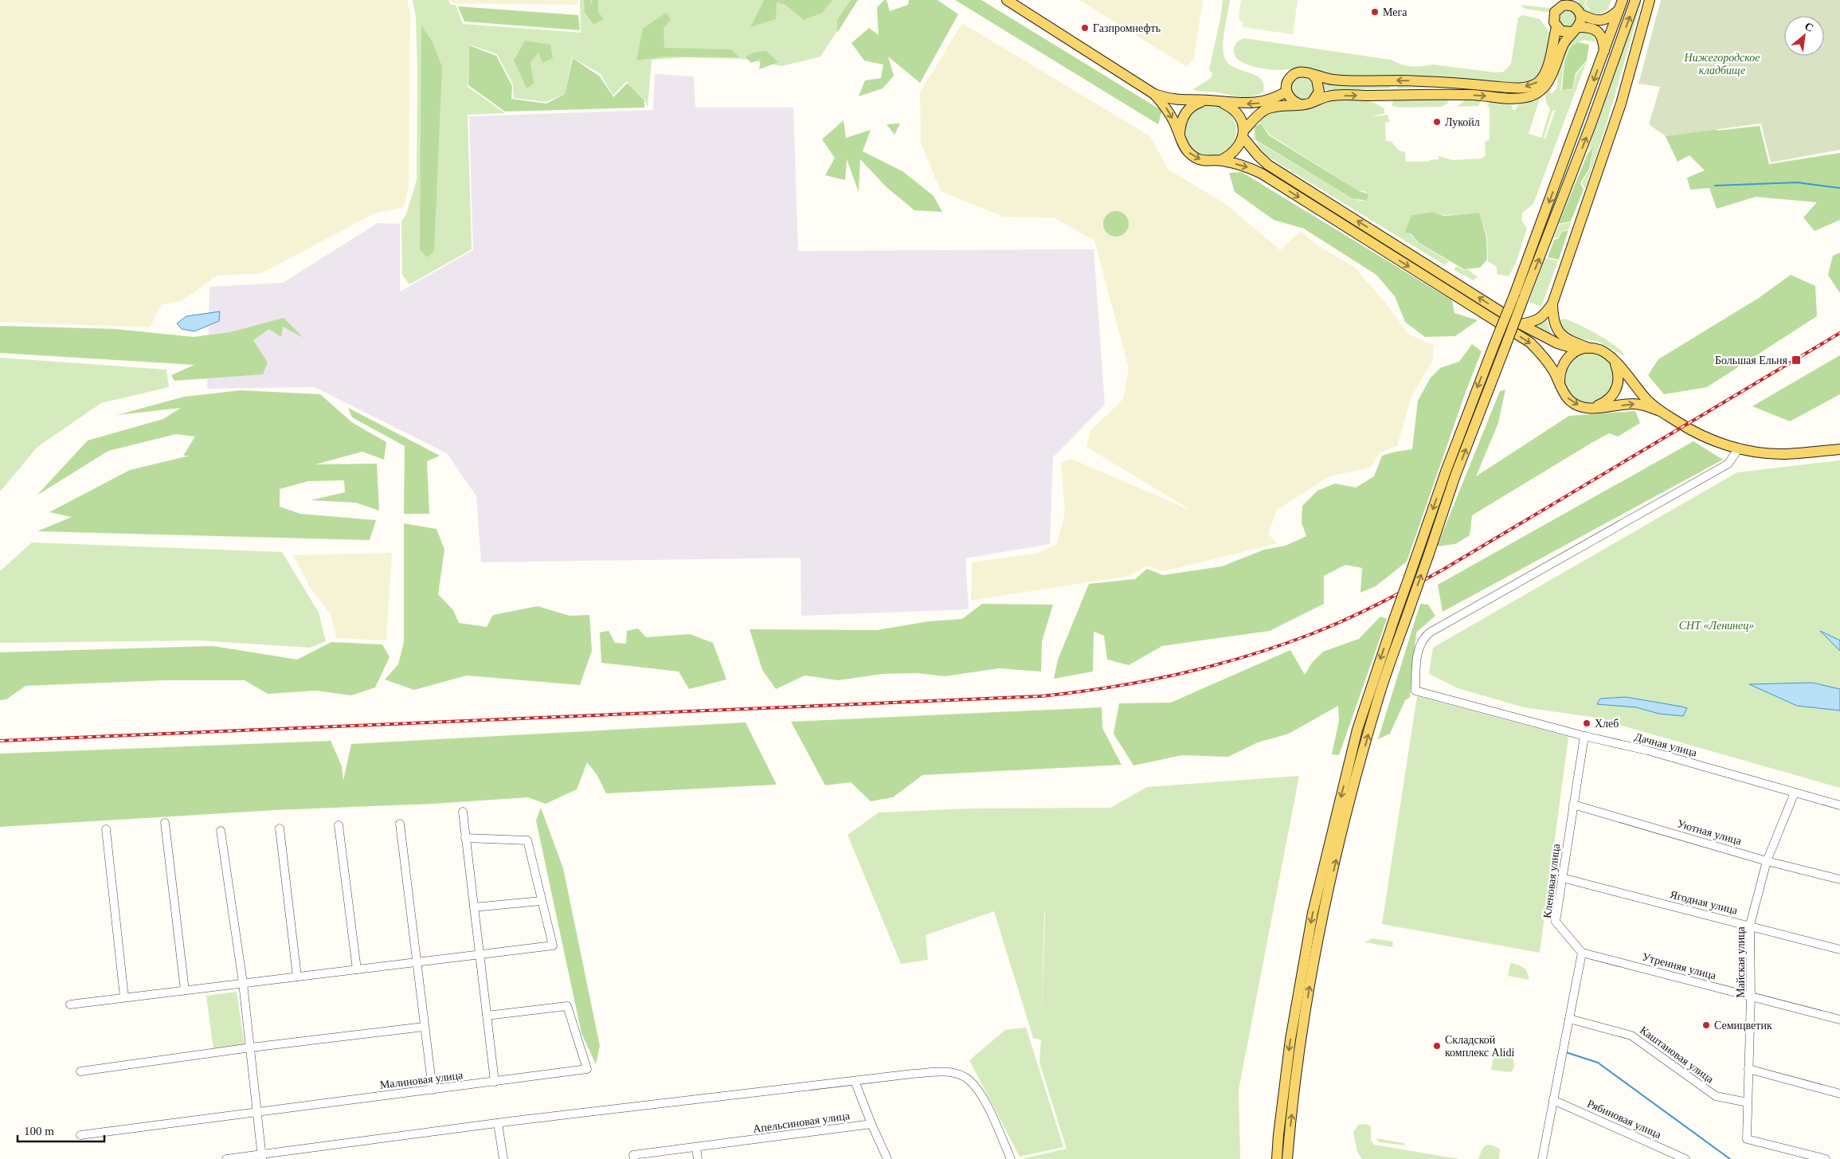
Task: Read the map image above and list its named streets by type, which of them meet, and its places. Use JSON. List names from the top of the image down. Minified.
{"streets":{"street":["Дачная улица","Уютная улица","Кленовая улица","Ягодная улица","Майская улица","Утренняя улица","Каштановая улица","Малиновая улица","Рябиновая улица","Апельсиновая улица"]},"crossings":[["Дачная улица","Кленовая улица"],["Дачная улица","Майская улица"],["Уютная улица","Кленовая улица"],["Уютная улица","Майская улица"],["Кленовая улица","Ягодная улица"],["Кленовая улица","Утренняя улица"],["Ягодная улица","Майская улица"],["Майская улица","Утренняя улица"],["Майская улица","Каштановая улица"]],"parks":["Нижегородское кладбище","СНТ «Ленинец»"],"places":{"other":["Мега","Газпромнефть","Лукойл","Хлеб","Семицветик","Складской комплекс Alidi"],"transit":["Большая Ельня"]},"scale_bar":"100 m","north":"top right"}
